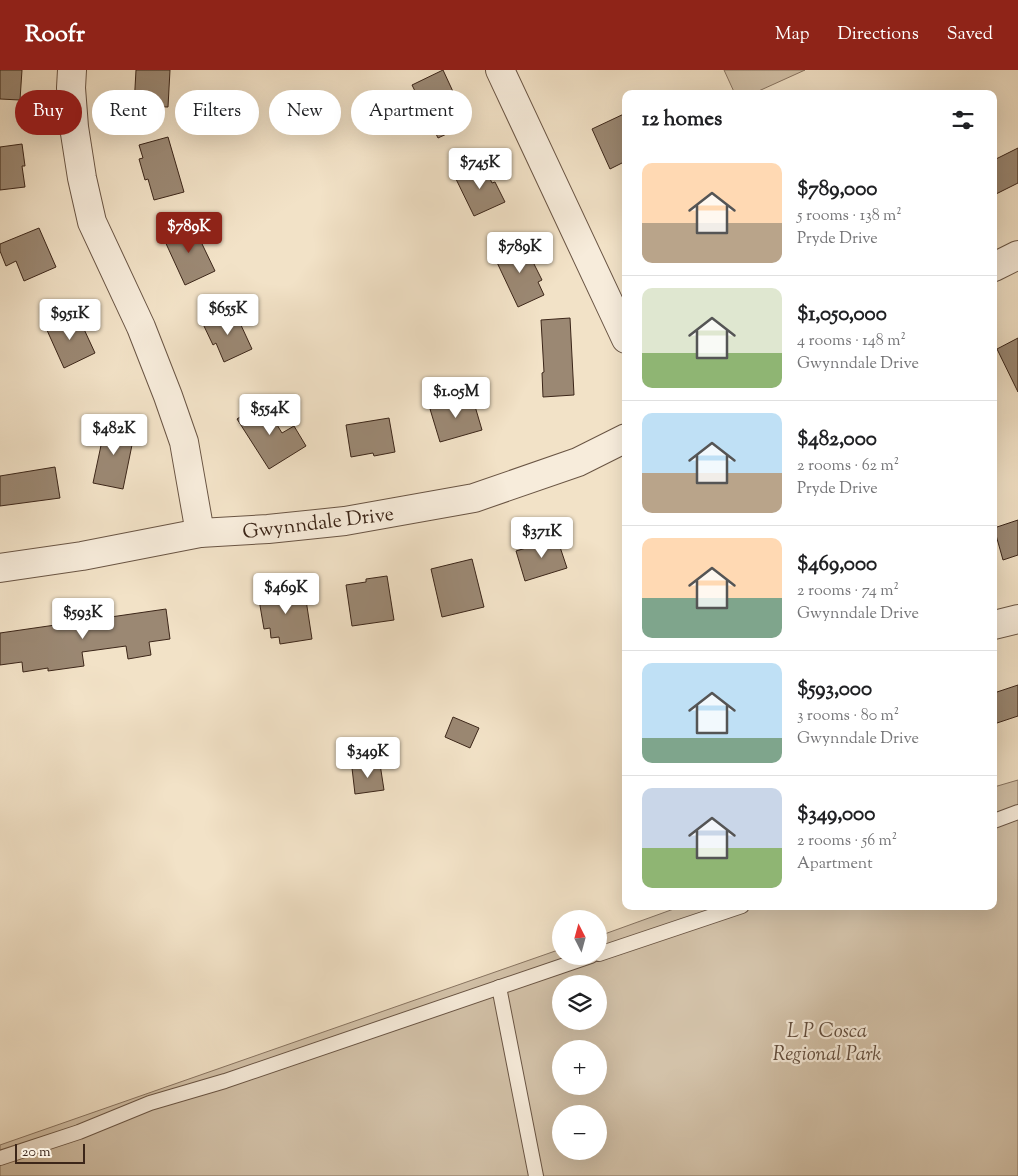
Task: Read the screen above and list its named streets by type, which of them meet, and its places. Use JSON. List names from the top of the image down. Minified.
{"streets":{"street":["Gwynndale Drive"]},"parks":["L P Cosca Regional Park"],"scale_bar":"20 m","north":"top","page":{"header":"Roofr","nav":["Map","Directions","Saved"],"chip":["Buy","Rent","Filters","New","Apartment"],"heading":"12 homes","price":["$745K","$789K","$789K","$655K","$951K","$1.05M","$554K","$482K","$371K","$469K","$593K","$349K"],"list":[{"name":"$789,000","note":"5 rooms · 138 m² · Pryde Drive"},{"name":"$1,050,000","note":"4 rooms · 148 m² · Gwynndale Drive"},{"name":"$482,000","note":"2 rooms · 62 m² · Pryde Drive"},{"name":"$469,000","note":"2 rooms · 74 m² · Gwynndale Drive"},{"name":"$593,000","note":"3 rooms · 80 m² · Gwynndale Drive"},{"name":"$349,000","note":"2 rooms · 56 m² · Apartment"}],"map_buttons":["+","−"],"scale":"20 m"}}
